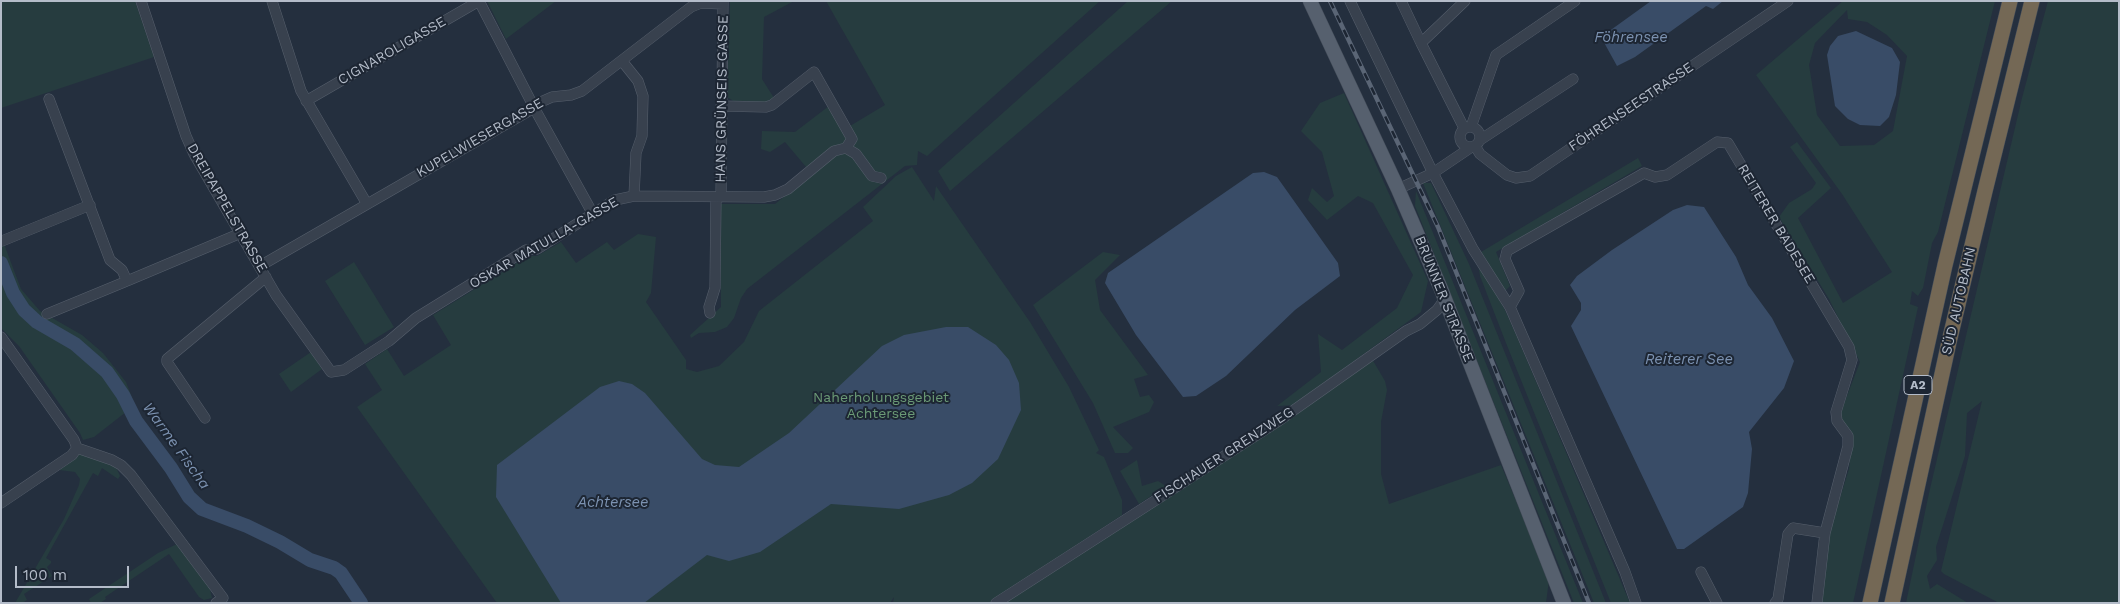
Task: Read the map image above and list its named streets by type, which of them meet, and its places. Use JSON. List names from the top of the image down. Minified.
{"streets":{"highway":["SÜD AUTOBAHN","A2"],"main road":["BRUNNER STRASSE"],"street":["CIGNAROLIGASSE","HANS GRÜNSEIS-GASSE","FÖHRENSEESTRASSE","KUPELWIESERGASSE","DREIPAPPELSTRASSE","REITERER BADESEE","OSKAR MATULLA-GASSE","FISCHAUER GRENZWEG"]},"crossings":[["HANS GRÜNSEIS-GASSE","KUPELWIESERGASSE"],["HANS GRÜNSEIS-GASSE","OSKAR MATULLA-GASSE"],["KUPELWIESERGASSE","DREIPAPPELSTRASSE"],["DREIPAPPELSTRASSE","OSKAR MATULLA-GASSE"],["BRUNNER STRASSE","FISCHAUER GRENZWEG"]],"water":["Föhrensee","Reiterer See","Warme Fischa","Achtersee"],"parks":["Naherholungsgebiet Achtersee"],"scale_bar":"100 m"}
